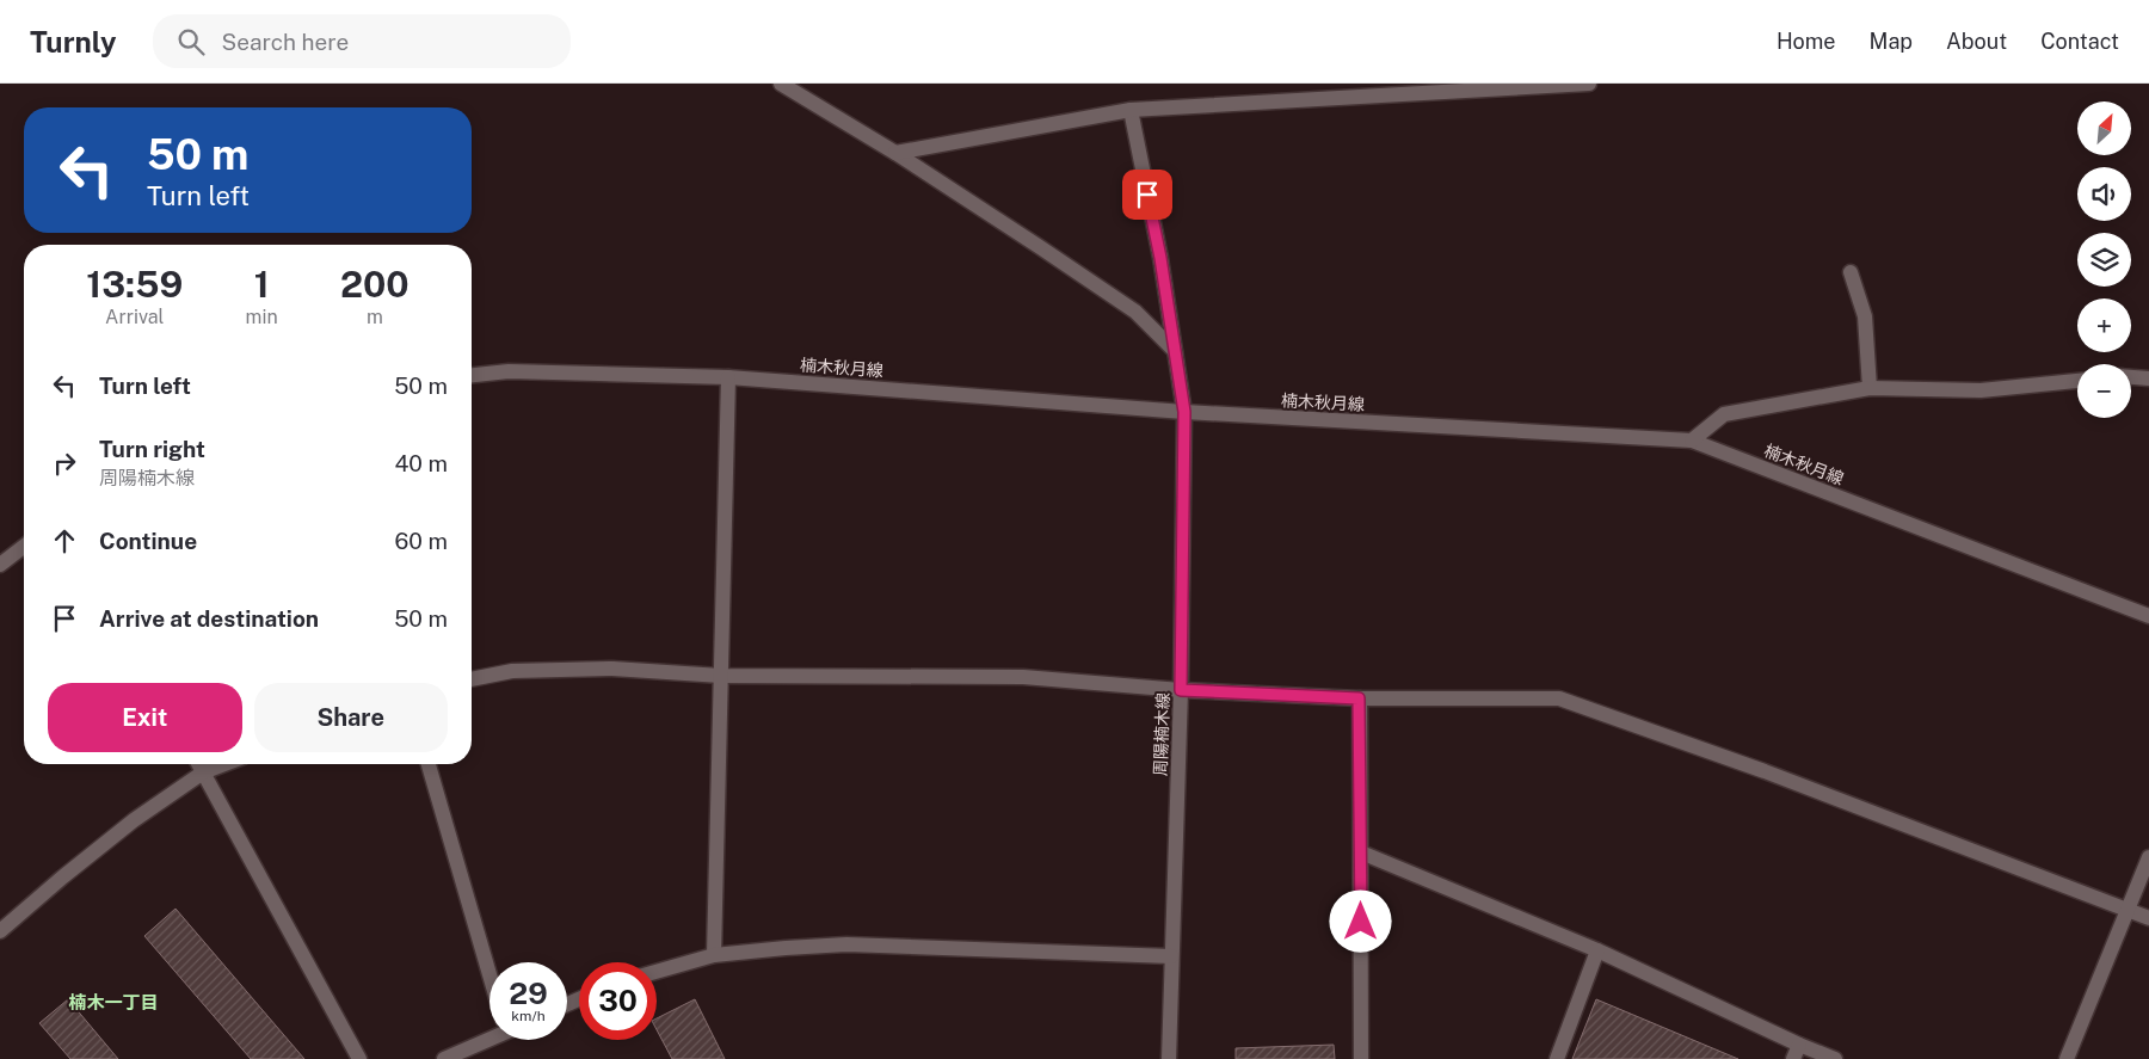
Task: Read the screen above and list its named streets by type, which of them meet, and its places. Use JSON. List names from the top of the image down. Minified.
{"streets":{"street":["楠木秋月線","周陽楠木線"]},"crossings":[["楠木秋月線","周陽楠木線"]],"districts":["楠木一丁目"],"north":"top right","page":{"header":"Turnly","search":"Search here","nav":["Home","Map","About","Contact"],"map_buttons":["+","−"],"turn":["50 m","Turn left"],"eta":["13:59","Arrival","1","min","200","m"],"list":[{"name":"Turn left","value":"50 m"},{"name":"Turn right","note":"周陽楠木線","value":"40 m"},{"name":"Continue","value":"60 m"},{"name":"Arrive at destination","value":"50 m"}],"buttons":["Exit","Share"],"speed":"29 km/h","limit":"30"}}
